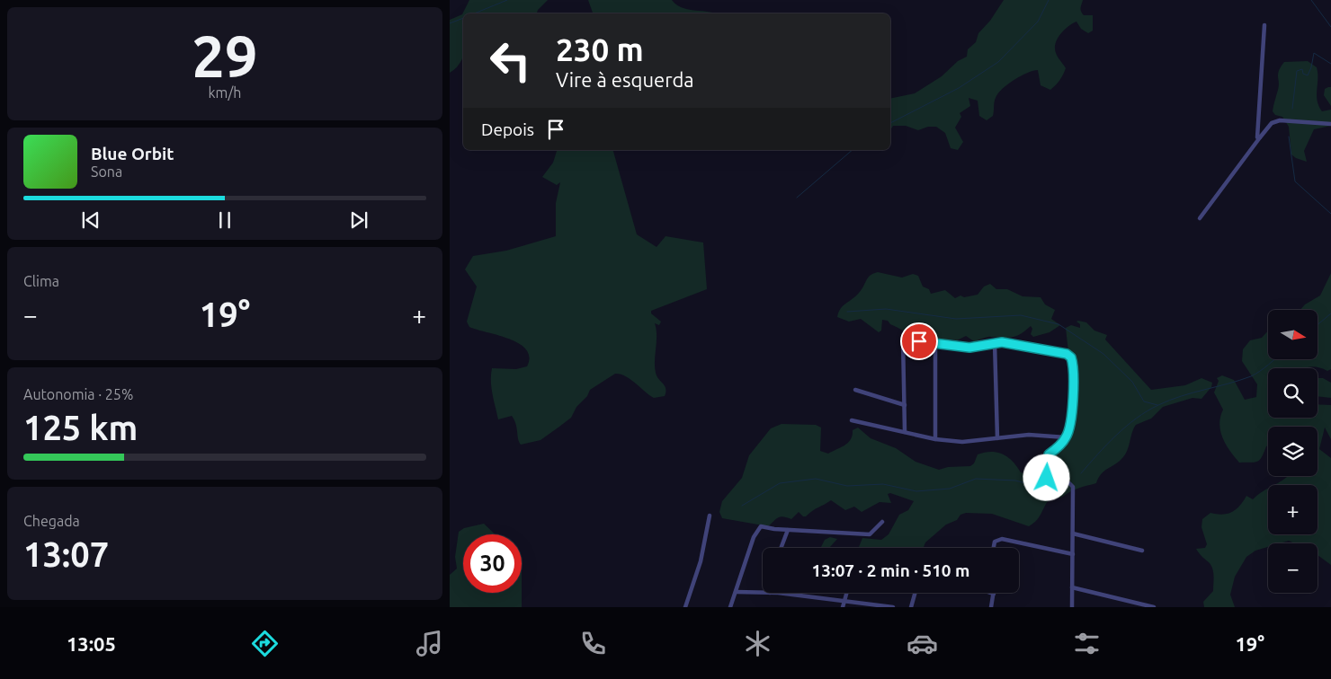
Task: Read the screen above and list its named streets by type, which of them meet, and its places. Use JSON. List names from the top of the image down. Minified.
{"north":"right","page":{"tile":[["29","km/h"],"Clima",["Autonomia · 25%","125 km"],["Chegada","13:07"]],"turn":["230 m","Vire à esquerda"],"then":"Depois","song":["Blue Orbit","Sona"],"heat":["−","19°","+"],"map_buttons":["+","−"],"limit":"30","trip":"13:07 · 2 min · 510 m","tabs":["13:05","19°"]}}
